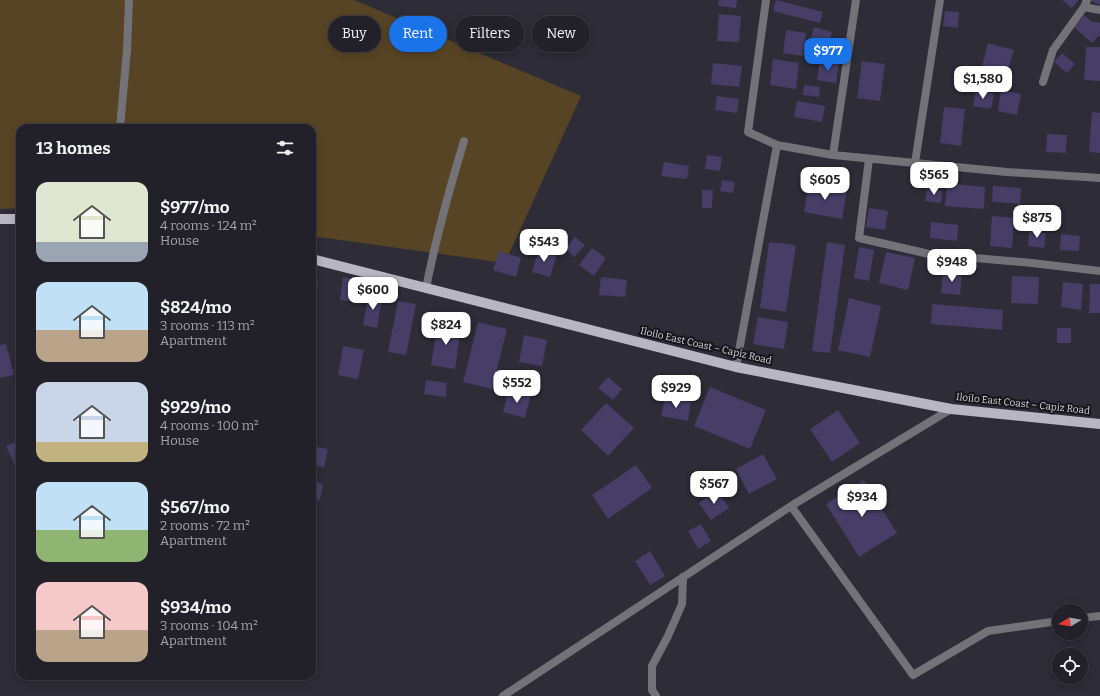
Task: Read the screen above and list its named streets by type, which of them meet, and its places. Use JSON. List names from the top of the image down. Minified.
{"streets":{"main road":["Iloilo East Coast – Capiz Road"]},"north":"left","page":{"chip":["Buy","Rent","Filters","New"],"price":["$977","$1,580","$565","$605","$875","$543","$948","$600","$824","$552","$929","$567","$934"],"heading":"13 homes","list":[{"name":"$977/mo","note":"4 rooms · 124 m² · House"},{"name":"$824/mo","note":"3 rooms · 113 m² · Apartment"},{"name":"$929/mo","note":"4 rooms · 100 m² · House"},{"name":"$567/mo","note":"2 rooms · 72 m² · Apartment"},{"name":"$934/mo","note":"3 rooms · 104 m² · Apartment"}]}}
